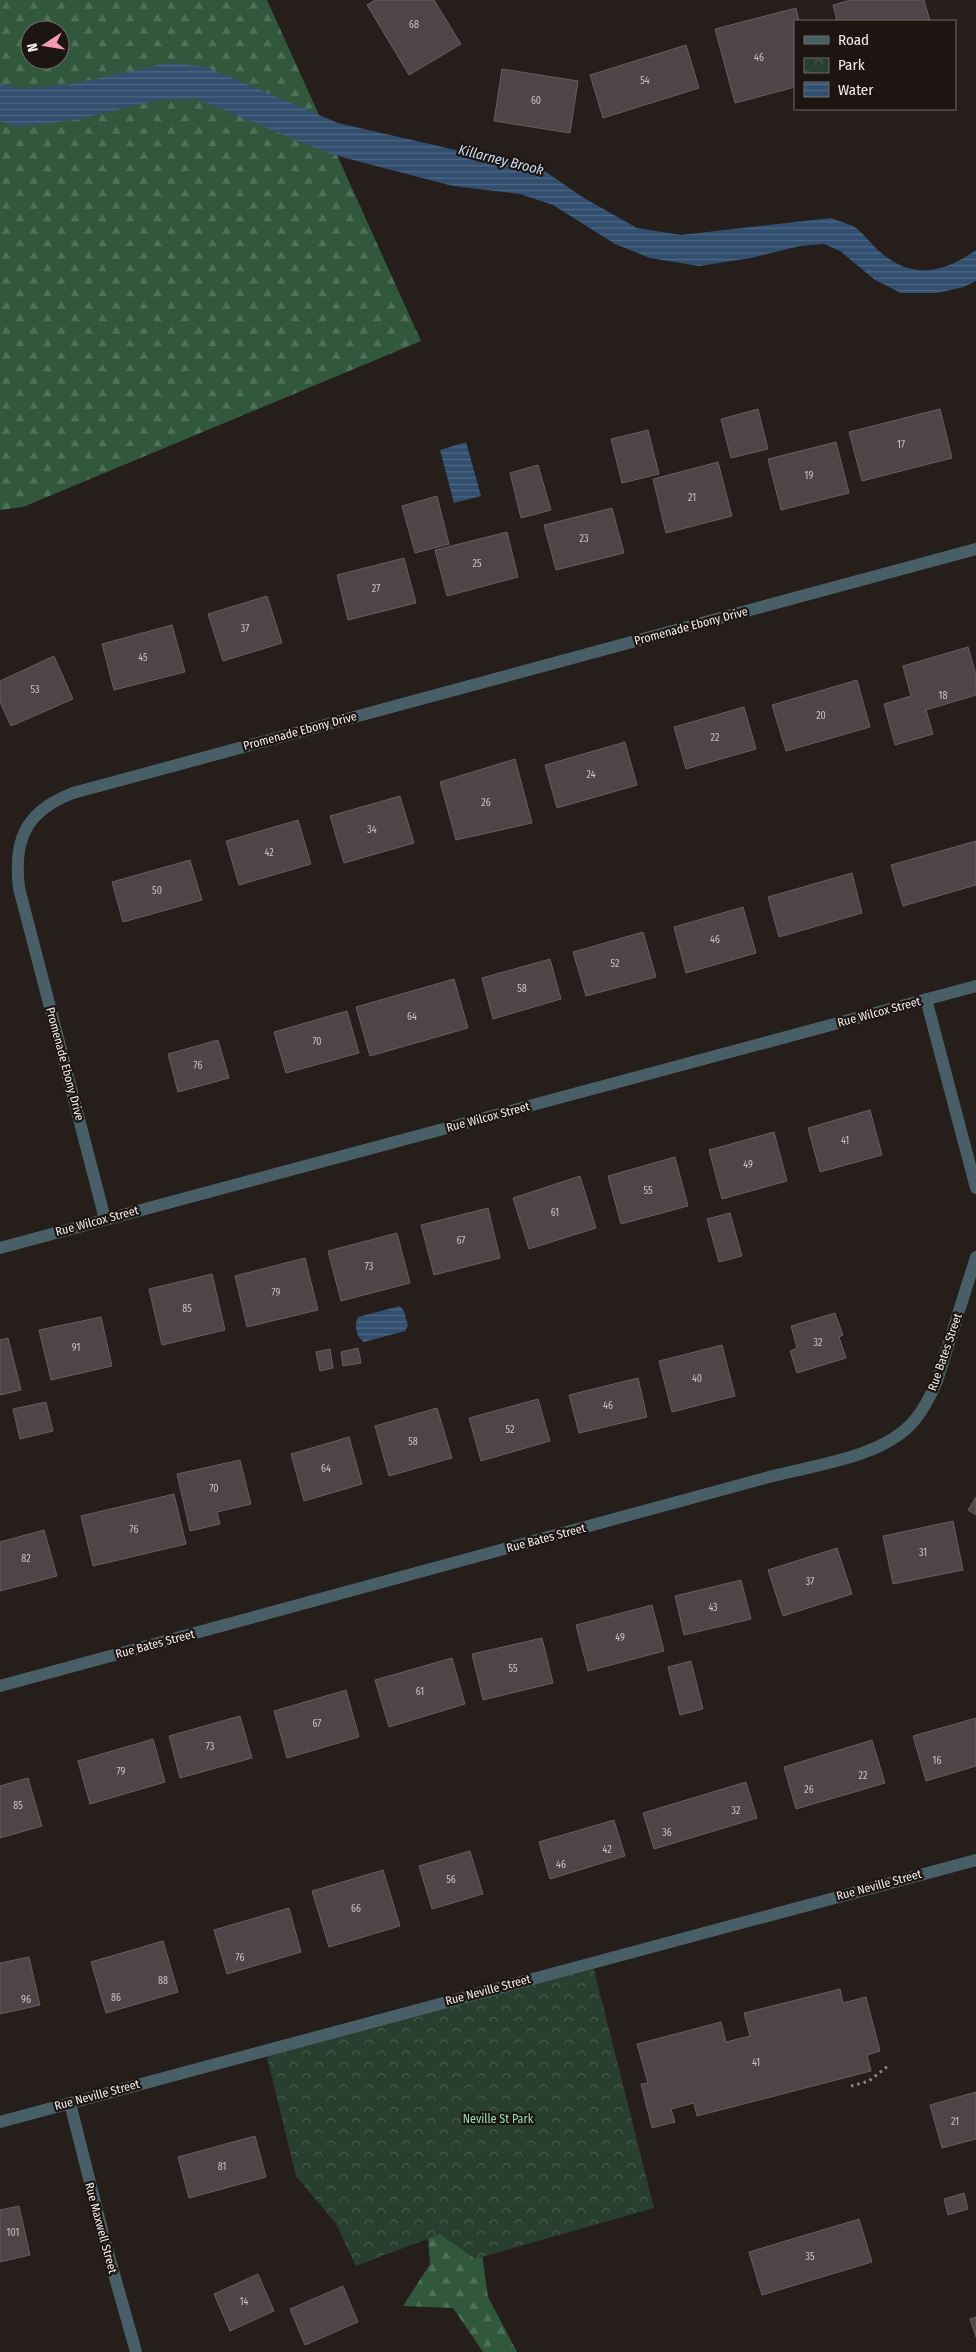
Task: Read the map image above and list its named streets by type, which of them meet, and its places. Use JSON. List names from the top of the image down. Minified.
{"streets":{"street":["Promenade Ebony Drive","Rue Wilcox Street","Rue Bates Street","Rue Neville Street","Rue Maxwell Street"]},"crossings":[["Promenade Ebony Drive","Rue Wilcox Street"],["Rue Neville Street","Rue Maxwell Street"]],"water":["Killarney Brook"],"parks":["Neville St Park"],"house_numbers":["68","46","54","60","17","19","21","23","25","27","37","45","53","18","20","22","24","26","34","42","50","46","52","58","64","70","76","41","49","55","61","67","73","79","85","32","91","40","46","52","58","64","70","76","31","82","37","43","49","55","61","67","73","16","79","22","26","85","32","36","42","46","56","66","76","88","86","96","41","21","81","101","35","14"],"legend":["Road","Park","Water"],"north":"left"}
